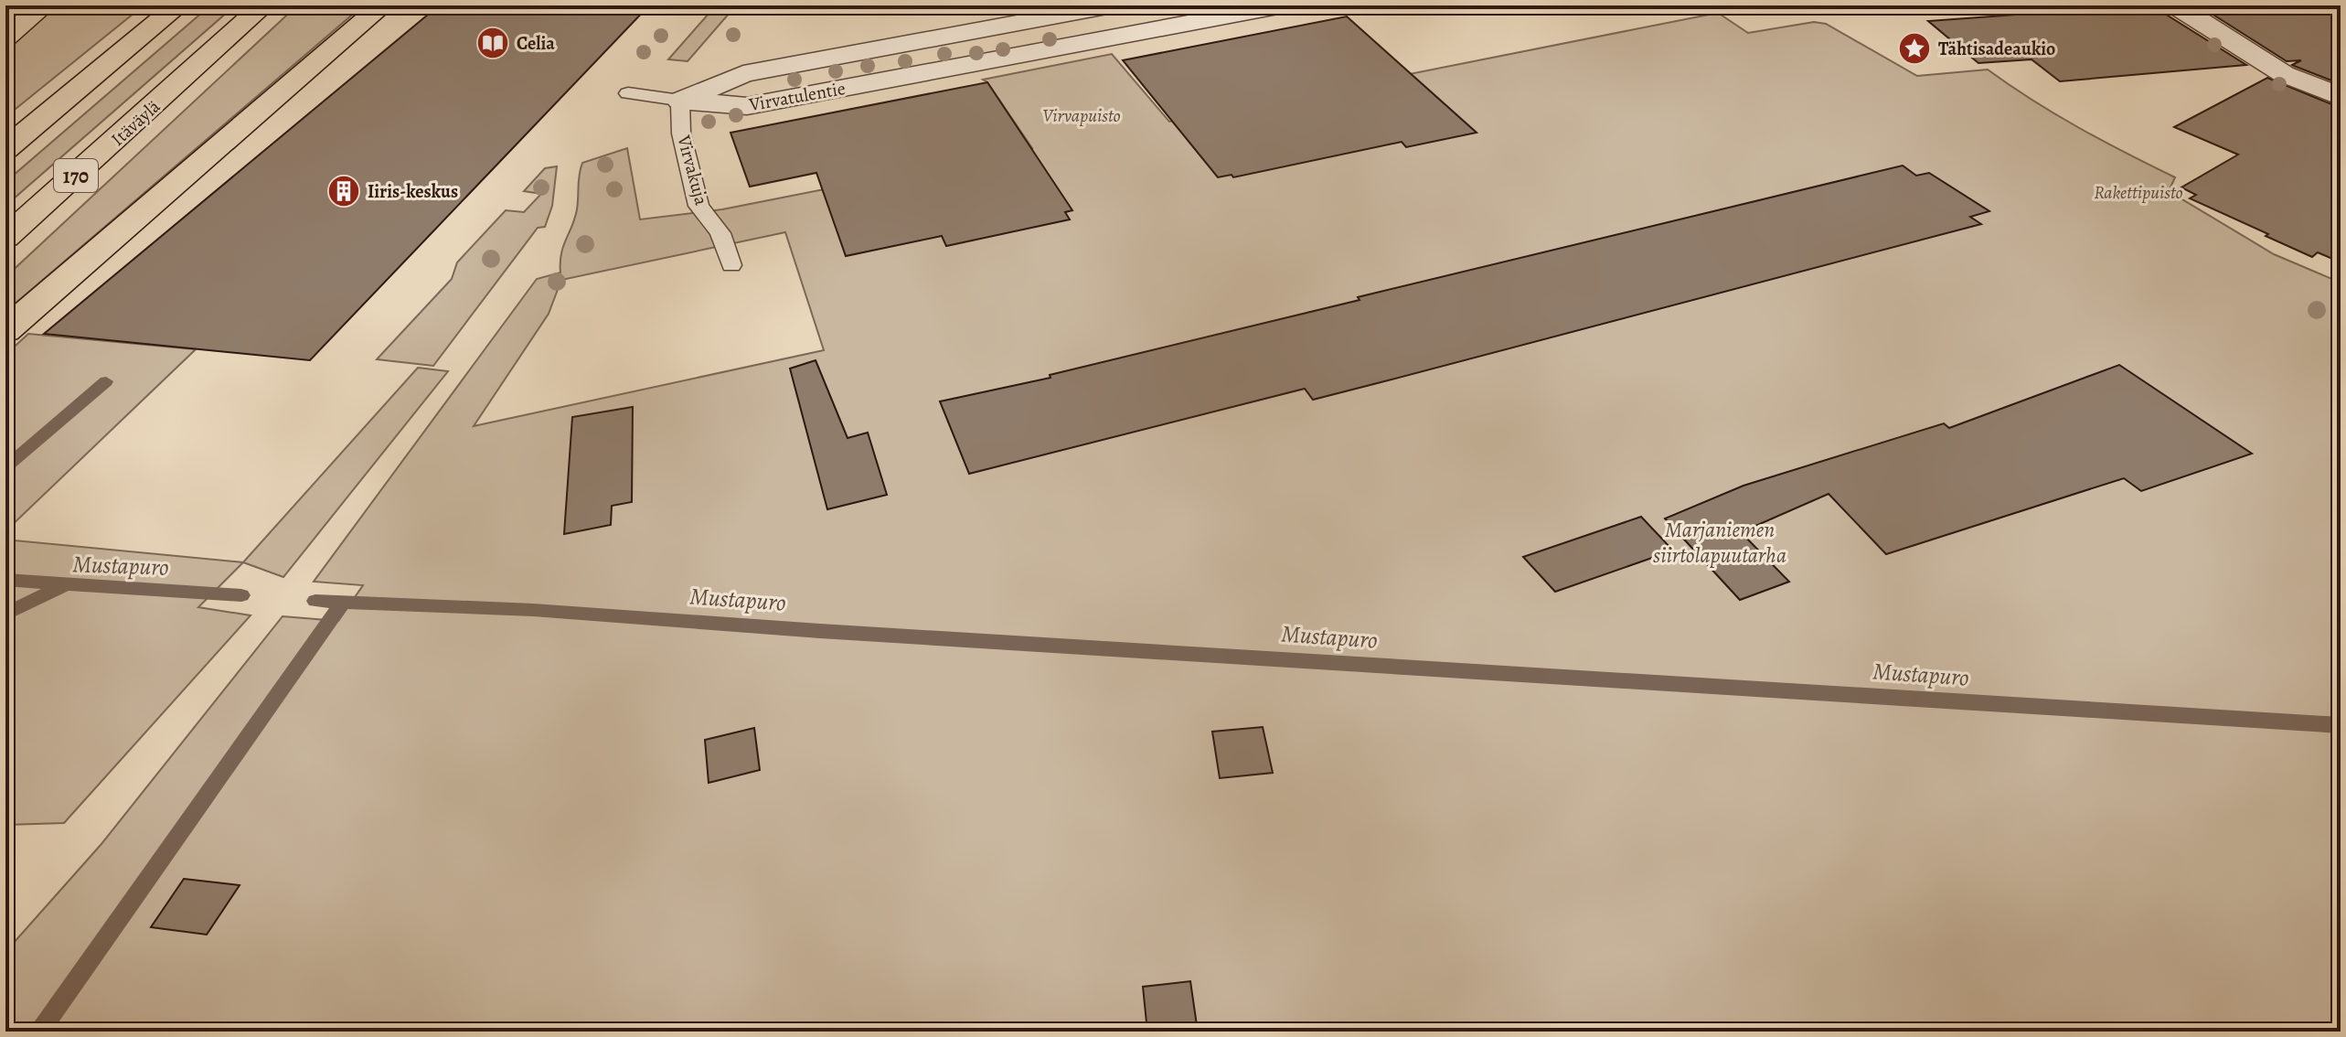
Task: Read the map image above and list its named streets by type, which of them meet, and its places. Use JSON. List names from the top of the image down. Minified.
{"streets":{"highway":["Itäväylä","170"],"street":["Virvatulentie"],"lane":["Virvakuja"]},"crossings":[["Virvatulentie","Virvakuja"]],"water":["Mustapuro"],"parks":["Virvapuisto","Rakettipuisto","Marjaniemen siirtolapuutarha"],"places":{"library":["Celia"],"place":["Tähtisadeaukio"],"building":["Iiris-keskus"]}}
